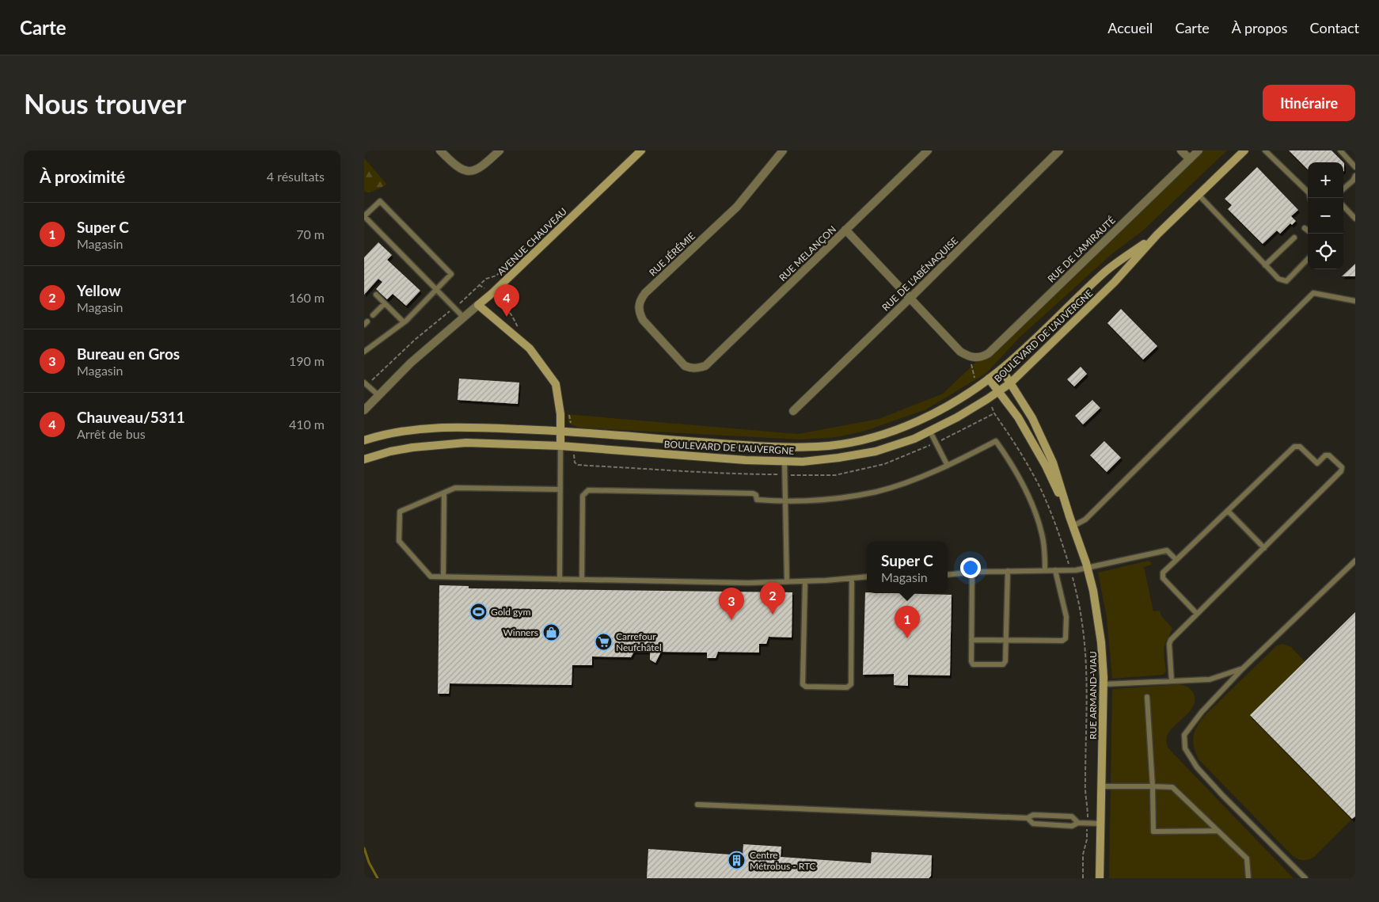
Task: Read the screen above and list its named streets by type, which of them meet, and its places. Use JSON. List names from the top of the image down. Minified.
{"streets":{"main road":["AVENUE CHAUVEAU","BOULEVARD DE L'AUVERGNE","RUE ARMAND-VIAU"],"street":["RUE DE L'AMIRAUTÉ","RUE MELANÇON","RUE JÉRÉMIE","RUE DE L'ABÉNAQUISE"]},"crossings":[["RUE MELANÇON","RUE JÉRÉMIE"],["BOULEVARD DE L'AUVERGNE","RUE ARMAND-VIAU"]],"places":{"sports":["Gold gym"],"shop":["Winners"],"supermarket":["Carrefour Neufchâtel"],"building":["Centre Métrobus - RTC"]},"page":{"header":"Carte","nav":["Accueil","Carte","À propos","Contact"],"buttons":"Itinéraire","title":"Nous trouver","heading":["À proximité","4 résultats"],"map_buttons":["+","−"],"list":[{"mark":"1","name":"Super C","note":"Magasin","value":"70 m"},{"mark":"2","name":"Yellow","note":"Magasin","value":"160 m"},{"mark":"3","name":"Bureau en Gros","note":"Magasin","value":"190 m"},{"mark":"4","name":"Chauveau/5311","note":"Arrêt de bus","value":"410 m"}],"pins":["4","2","3","1"],"popup":["Super C","Magasin"]}}
